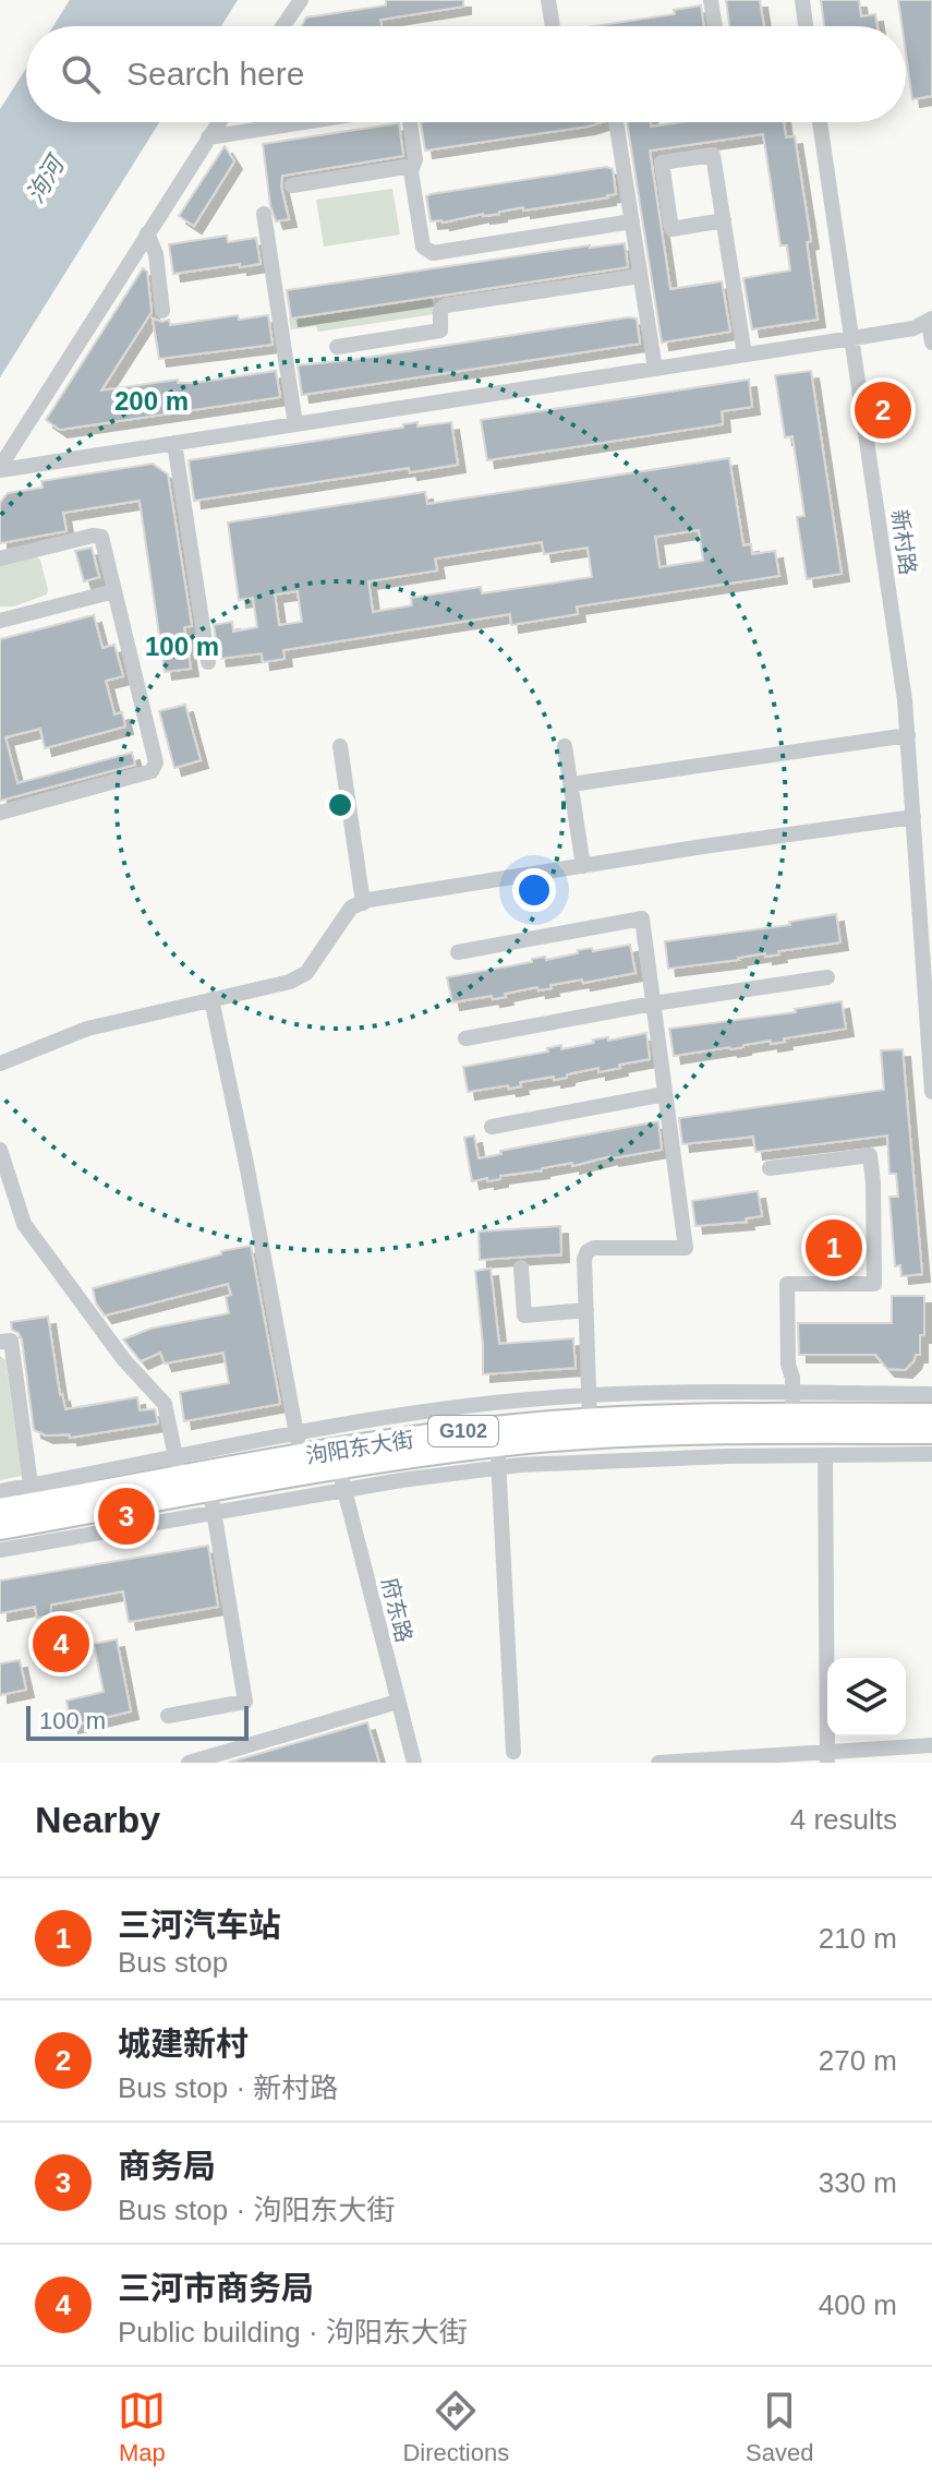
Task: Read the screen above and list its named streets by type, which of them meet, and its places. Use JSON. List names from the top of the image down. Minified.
{"streets":{"highway":["G102","泃阳东大街"],"street":["新村路","府东路"]},"crossings":[["泃阳东大街","府东路"]],"water":["泃河"],"scale_bar":"100 m","page":{"search":"Search here","pins":["2","1","3","4"],"scale":"100 m","heading":["Nearby","4 results"],"list":[{"mark":"1","name":"三河汽车站","note":"Bus stop","value":"210 m"},{"mark":"2","name":"城建新村","note":"Bus stop · 新村路","value":"270 m"},{"mark":"3","name":"商务局","note":"Bus stop · 泃阳东大街","value":"330 m"},{"mark":"4","name":"三河市商务局","note":"Public building · 泃阳东大街","value":"400 m"}],"nav":["Map","Directions","Saved"]},"rings":["200 m","100 m"]}
